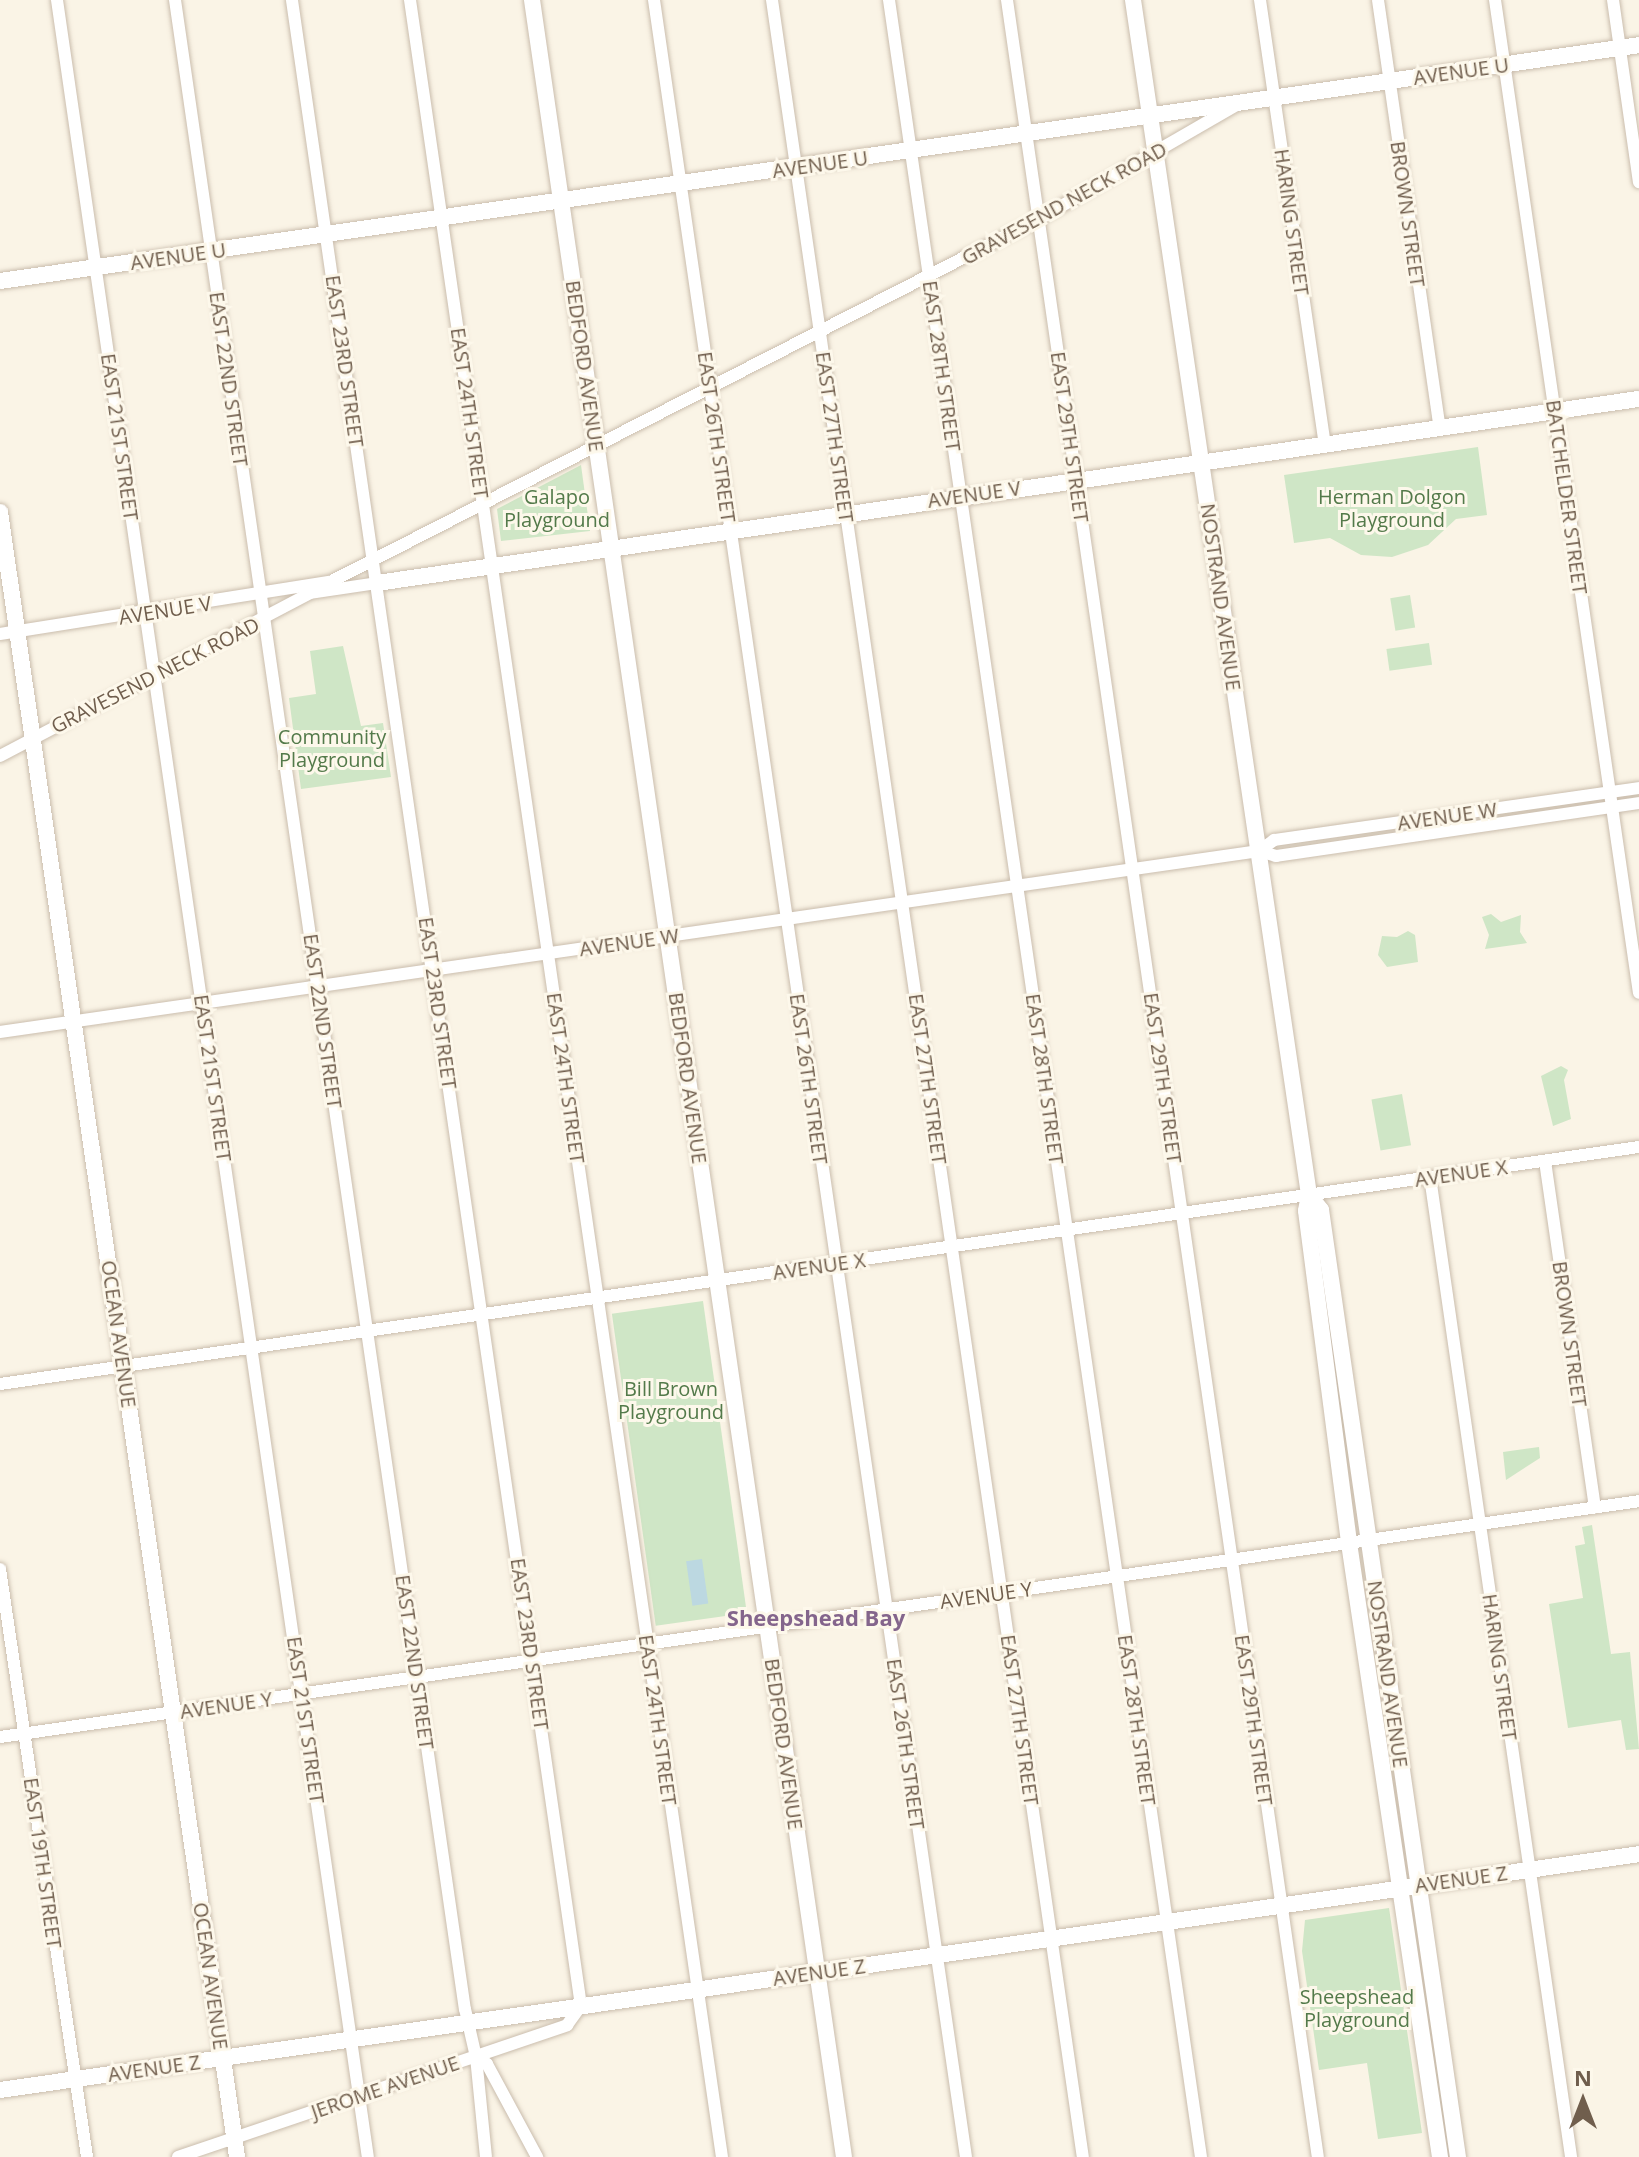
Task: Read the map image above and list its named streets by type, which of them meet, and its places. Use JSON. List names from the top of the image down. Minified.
{"streets":{"main road":["AVENUE U","BEDFORD AVENUE","AVENUE V","NOSTRAND AVENUE","OCEAN AVENUE","AVENUE Z"],"street":["GRAVESEND NECK ROAD","BROWN STREET","HARING STREET","EAST 23RD STREET","EAST 28TH STREET","EAST 22ND STREET","EAST 24TH STREET","EAST 21ST STREET","EAST 26TH STREET","EAST 27TH STREET","EAST 29TH STREET","BATCHELDER STREET","AVENUE W","AVENUE X","AVENUE Y","EAST 19TH STREET","JEROME AVENUE"]},"crossings":[["AVENUE U","GRAVESEND NECK ROAD"],["AVENUE U","BROWN STREET"],["AVENUE U","HARING STREET"],["AVENUE U","EAST 23RD STREET"],["AVENUE U","BEDFORD AVENUE"],["AVENUE U","EAST 28TH STREET"],["AVENUE U","EAST 22ND STREET"],["AVENUE U","EAST 24TH STREET"],["AVENUE U","EAST 21ST STREET"],["AVENUE U","EAST 26TH STREET"],["AVENUE U","EAST 27TH STREET"],["AVENUE U","EAST 29TH STREET"],["AVENUE U","BATCHELDER STREET"],["AVENUE U","NOSTRAND AVENUE"],["GRAVESEND NECK ROAD","EAST 23RD STREET"],["GRAVESEND NECK ROAD","BEDFORD AVENUE"],["GRAVESEND NECK ROAD","EAST 28TH STREET"],["GRAVESEND NECK ROAD","EAST 22ND STREET"],["GRAVESEND NECK ROAD","EAST 24TH STREET"],["GRAVESEND NECK ROAD","EAST 21ST STREET"],["GRAVESEND NECK ROAD","EAST 26TH STREET"],["GRAVESEND NECK ROAD","EAST 27TH STREET"],["GRAVESEND NECK ROAD","EAST 29TH STREET"],["GRAVESEND NECK ROAD","AVENUE V"],["GRAVESEND NECK ROAD","NOSTRAND AVENUE"],["GRAVESEND NECK ROAD","OCEAN AVENUE"],["BROWN STREET","AVENUE V"],["BROWN STREET","AVENUE X"],["BROWN STREET","AVENUE Y"],["HARING STREET","AVENUE V"],["HARING STREET","AVENUE X"],["HARING STREET","AVENUE Y"],["HARING STREET","AVENUE Z"],["EAST 23RD STREET","AVENUE V"],["EAST 23RD STREET","AVENUE W"],["EAST 23RD STREET","AVENUE X"],["EAST 23RD STREET","AVENUE Y"],["EAST 23RD STREET","AVENUE Z"],["EAST 23RD STREET","JEROME AVENUE"],["BEDFORD AVENUE","AVENUE V"],["BEDFORD AVENUE","AVENUE W"],["BEDFORD AVENUE","AVENUE X"],["BEDFORD AVENUE","AVENUE Y"],["BEDFORD AVENUE","AVENUE Z"],["EAST 28TH STREET","AVENUE V"],["EAST 28TH STREET","AVENUE W"],["EAST 28TH STREET","AVENUE X"],["EAST 28TH STREET","AVENUE Y"],["EAST 28TH STREET","AVENUE Z"],["EAST 22ND STREET","AVENUE V"],["EAST 22ND STREET","AVENUE W"],["EAST 22ND STREET","AVENUE X"],["EAST 22ND STREET","AVENUE Y"],["EAST 22ND STREET","AVENUE Z"],["EAST 22ND STREET","JEROME AVENUE"],["EAST 24TH STREET","AVENUE V"],["EAST 24TH STREET","AVENUE W"],["EAST 24TH STREET","AVENUE X"],["EAST 24TH STREET","AVENUE Y"],["EAST 24TH STREET","AVENUE Z"],["EAST 21ST STREET","AVENUE V"],["EAST 21ST STREET","AVENUE W"],["EAST 21ST STREET","AVENUE X"],["EAST 21ST STREET","AVENUE Y"],["EAST 21ST STREET","AVENUE Z"],["EAST 21ST STREET","JEROME AVENUE"],["EAST 26TH STREET","AVENUE V"],["EAST 26TH STREET","AVENUE W"],["EAST 26TH STREET","AVENUE X"],["EAST 26TH STREET","AVENUE Y"],["EAST 26TH STREET","AVENUE Z"],["EAST 27TH STREET","AVENUE V"],["EAST 27TH STREET","AVENUE W"],["EAST 27TH STREET","AVENUE X"],["EAST 27TH STREET","AVENUE Y"],["EAST 27TH STREET","AVENUE Z"],["EAST 29TH STREET","AVENUE V"],["EAST 29TH STREET","AVENUE W"],["EAST 29TH STREET","AVENUE X"],["EAST 29TH STREET","AVENUE Y"],["EAST 29TH STREET","AVENUE Z"],["AVENUE V","BATCHELDER STREET"],["AVENUE V","NOSTRAND AVENUE"],["AVENUE V","OCEAN AVENUE"],["BATCHELDER STREET","AVENUE W"],["NOSTRAND AVENUE","AVENUE W"],["NOSTRAND AVENUE","AVENUE X"],["NOSTRAND AVENUE","AVENUE Y"],["NOSTRAND AVENUE","AVENUE Z"],["AVENUE W","OCEAN AVENUE"],["AVENUE X","OCEAN AVENUE"],["OCEAN AVENUE","AVENUE Y"],["OCEAN AVENUE","AVENUE Z"],["OCEAN AVENUE","JEROME AVENUE"],["AVENUE Y","EAST 19TH STREET"],["EAST 19TH STREET","AVENUE Z"],["AVENUE Z","JEROME AVENUE"]],"districts":["Sheepshead Bay"],"parks":["Galapo Playground","Herman Dolgon Playground","Community Playground","Bill Brown Playground","Sheepshead Playground"],"north":"top"}
